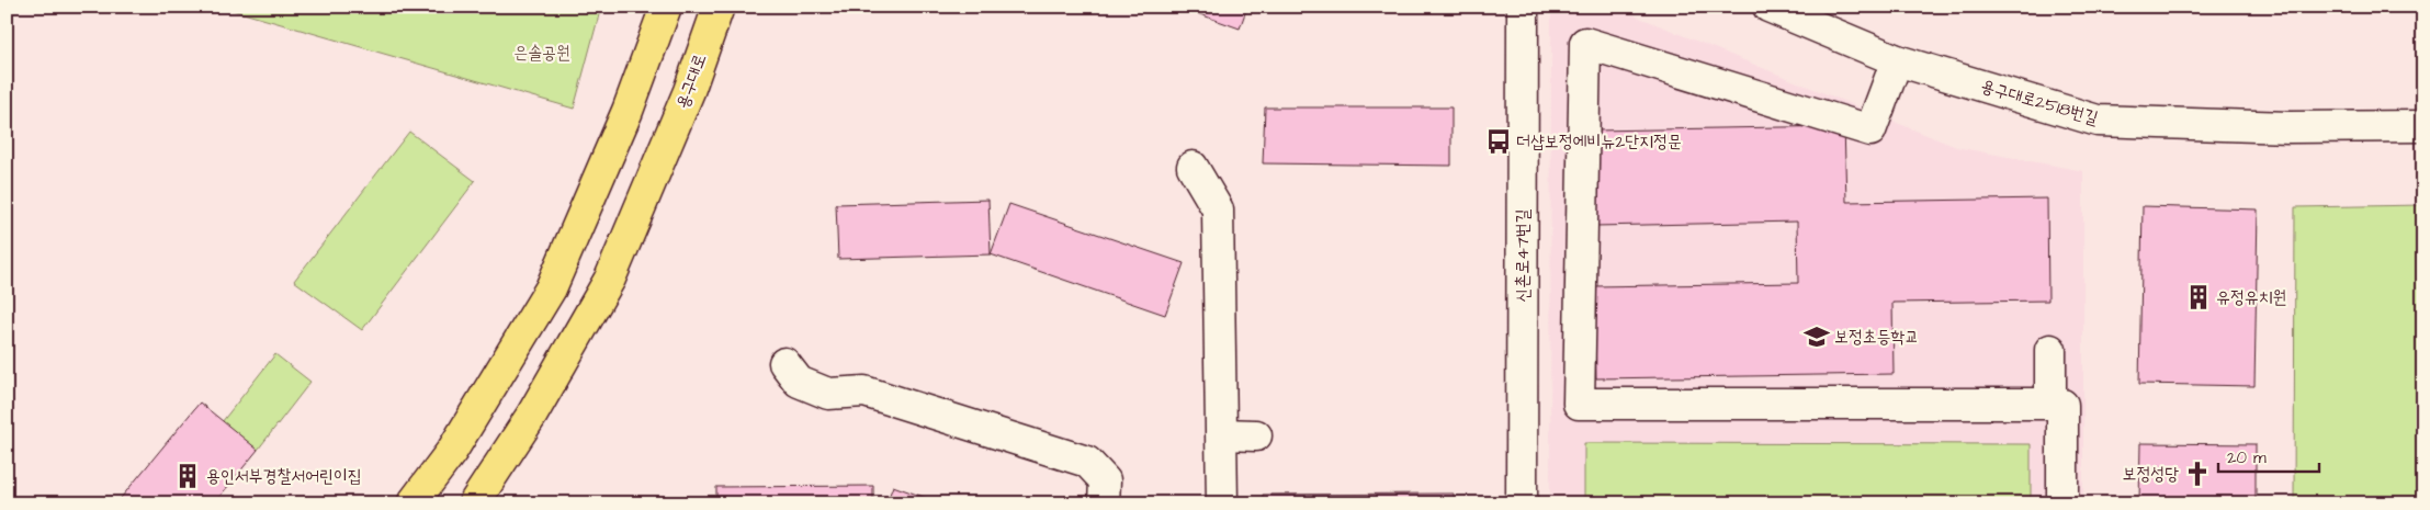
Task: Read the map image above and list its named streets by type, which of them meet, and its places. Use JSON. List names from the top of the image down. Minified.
{"streets":{"main road":["용구대로"],"street":["용구대로2518번길","신촌로47번길"]},"parks":["은솔공원"],"places":{"bus stop":["더샵보정에비뉴2단지정문"],"building":["유정유치원","용인서부경찰서어린이집"],"school or university":["보정초등학교"],"church":["보정성당"]},"scale_bar":"20 m"}
